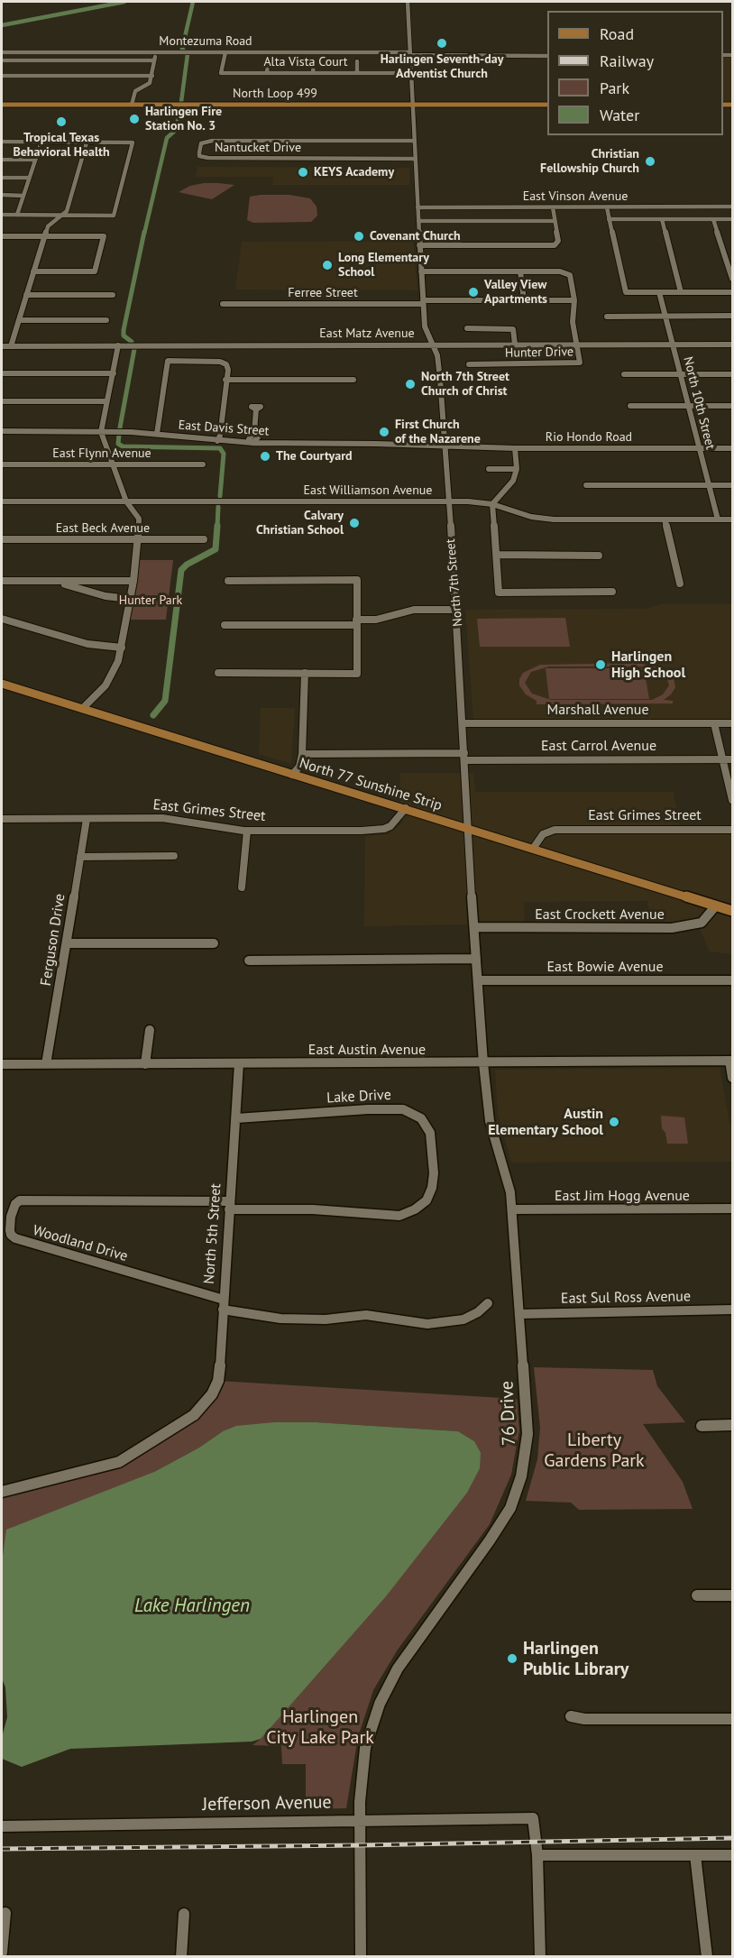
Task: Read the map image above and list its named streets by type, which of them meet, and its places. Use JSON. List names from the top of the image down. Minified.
{"streets":{"main road":["North Loop 499","North 77 Sunshine Strip"],"street":["Montezuma Road","Alta Vista Court","Nantucket Drive","East Vinson Avenue","Ferree Street","East Matz Avenue","Hunter Drive","North 10th Street","East Davis Street","Rio Hondo Road","East Flynn Avenue","East Williamson Avenue","East Beck Avenue","North 7th Street","Marshall Avenue","East Carrol Avenue","East Grimes Street","East Crockett Avenue","Ferguson Drive","East Bowie Avenue","East Austin Avenue","Lake Drive","East Jim Hogg Avenue","North 5th Street","Woodland Drive","East Sul Ross Avenue","76 Drive","Jefferson Avenue"]},"crossings":[["Montezuma Road","Alta Vista Court"],["Montezuma Road","North 7th Street"],["Alta Vista Court","North 7th Street"],["North Loop 499","North 7th Street"],["Nantucket Drive","North 7th Street"],["East Vinson Avenue","North 7th Street"],["Ferree Street","Hunter Drive"],["Ferree Street","North 7th Street"],["East Matz Avenue","Hunter Drive"],["East Matz Avenue","North 10th Street"],["East Matz Avenue","North 7th Street"],["North 10th Street","Rio Hondo Road"],["North 10th Street","East Williamson Avenue"],["East Davis Street","Rio Hondo Road"],["East Davis Street","North 7th Street"],["Rio Hondo Road","North 7th Street"],["East Williamson Avenue","North 7th Street"],["North 7th Street","Marshall Avenue"],["North 7th Street","East Carrol Avenue"],["North 7th Street","North 77 Sunshine Strip"],["North 7th Street","East Crockett Avenue"],["North 7th Street","East Bowie Avenue"],["North 7th Street","East Austin Avenue"],["North 7th Street","76 Drive"],["North 77 Sunshine Strip","East Grimes Street"],["North 77 Sunshine Strip","East Crockett Avenue"],["East Grimes Street","Ferguson Drive"],["Ferguson Drive","East Austin Avenue"],["East Austin Avenue","North 5th Street"],["East Austin Avenue","76 Drive"],["Lake Drive","North 5th Street"],["Lake Drive","Woodland Drive"],["East Jim Hogg Avenue","76 Drive"],["North 5th Street","Woodland Drive"],["East Sul Ross Avenue","76 Drive"],["76 Drive","Jefferson Avenue"]],"water":["Lake Harlingen"],"parks":["Hunter Park","Liberty Gardens Park","Harlingen City Lake Park"],"places":["Harlingen Seventh-day Adventist Church","Harlingen Fire Station No. 3","Tropical Texas Behavioral Health","Christian Fellowship Church","KEYS Academy","Covenant Church","Long Elementary School","Valley View Apartments","North 7th Street Church of Christ","First Church of the Nazarene","The Courtyard","Calvary Christian School","Harlingen High School","Austin Elementary School","Harlingen Public Library"],"legend":["Road","Railway","Park","Water"]}
